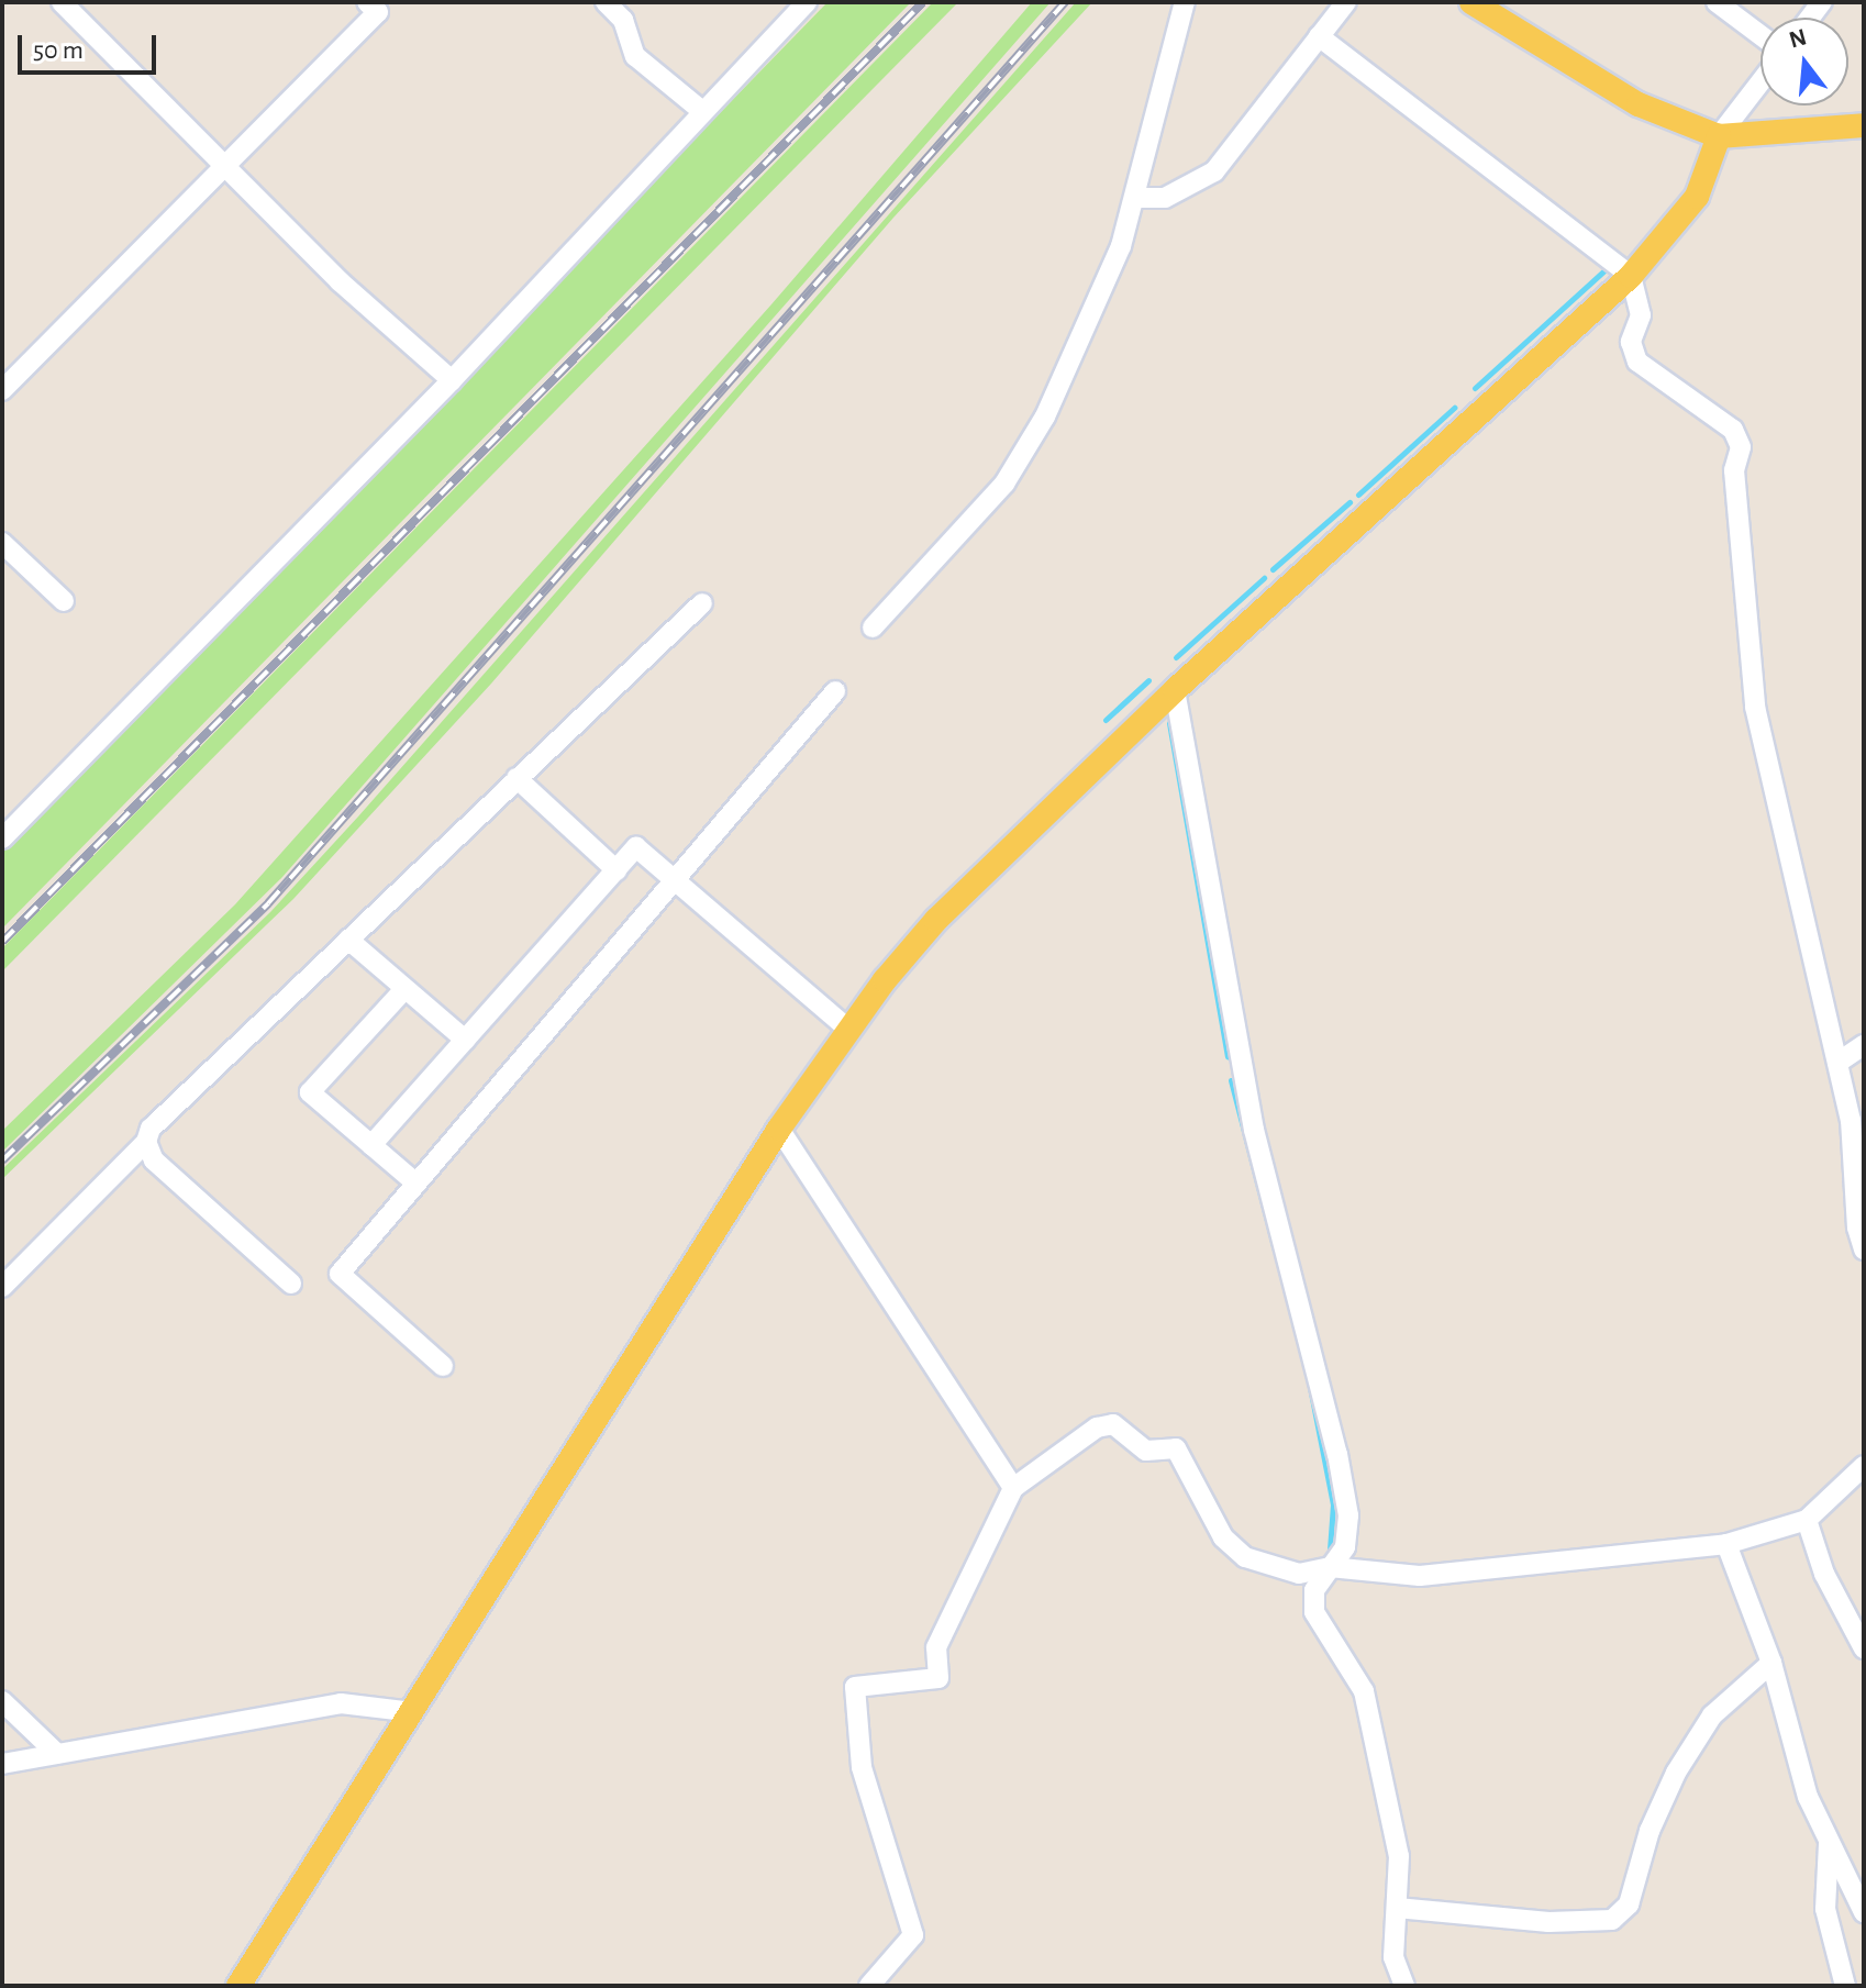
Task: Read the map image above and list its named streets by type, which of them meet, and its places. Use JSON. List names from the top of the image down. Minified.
{"scale_bar":"50 m","north":"top"}
